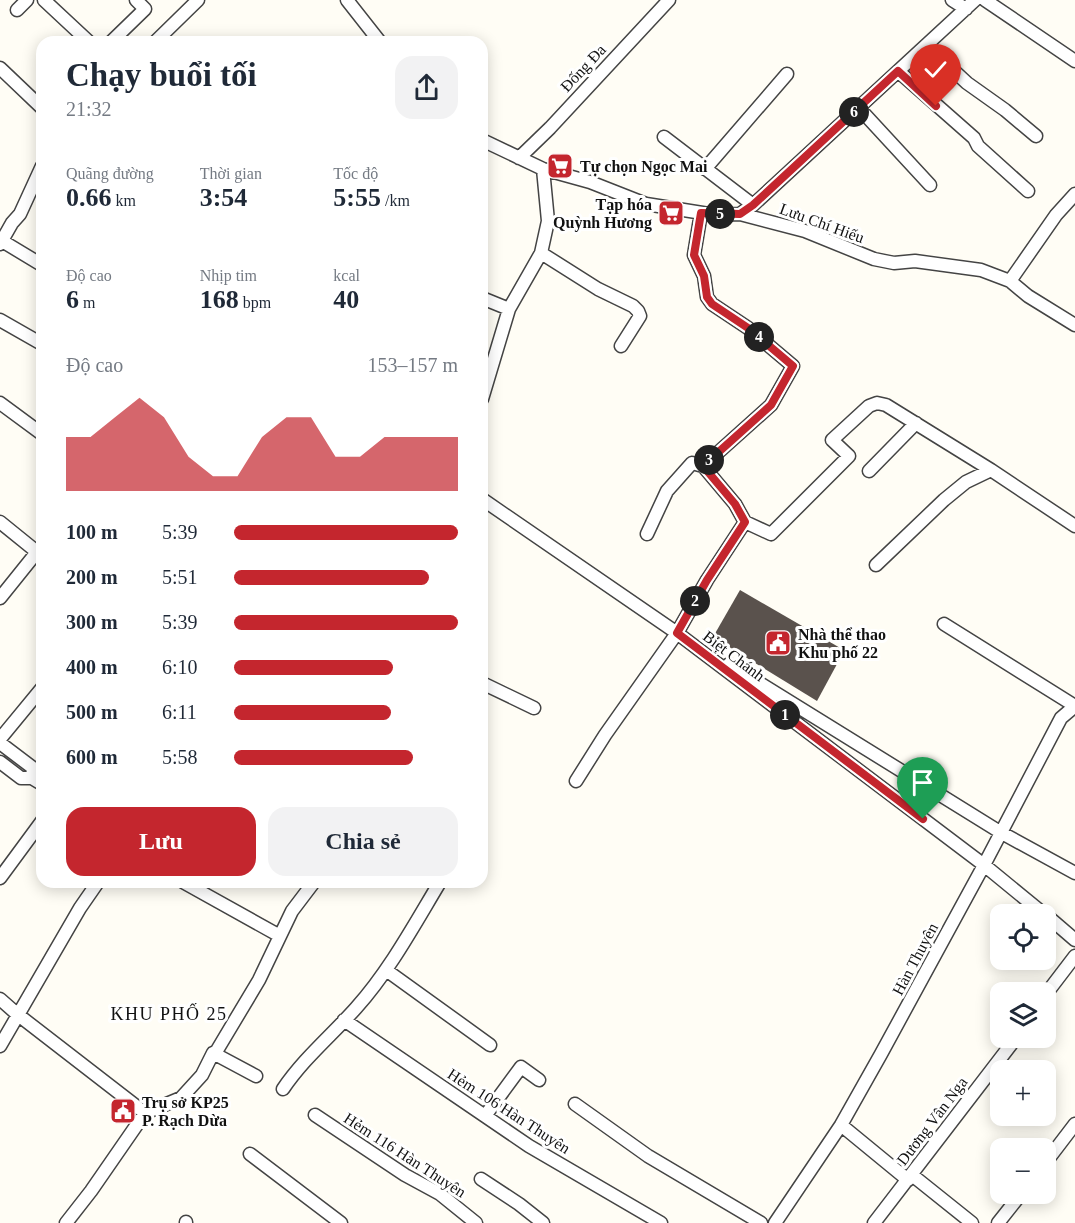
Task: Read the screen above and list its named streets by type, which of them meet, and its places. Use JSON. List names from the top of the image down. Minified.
{"streets":{"street":["Đống Đa","Lưu Chí Hiếu","Biệt Chánh","Hàn Thuyên","Hẻm 106 Hàn Thuyên","Dương Vân Nga","Hẻm 116 Hàn Thuyên"]},"crossings":[["Đống Đa","Lưu Chí Hiếu"],["Biệt Chánh","Hàn Thuyên"]],"districts":["KHU PHỐ 25"],"places":{"supermarket":["Tự chọn Ngọc Mai","Tạp hóa Quỳnh Hương"],"public building":["Nhà thể thao Khu phố 22","Trụ sở KP25 P. Rạch Dừa"]},"page":{"heading":["Chạy buổi tối","21:32"],"pins":["6","5","4","3","2","1"],"stats":[["Quãng đường","0.66 km"],["Thời gian","3:54"],["Tốc độ","5:55 /km"],["Độ cao","6 m"],["Nhịp tim","168 bpm"],["kcal","40"]],"chart":["Độ cao","153–157 m"],"list":[{"name":"100 m","note":"5:39"},{"name":"200 m","note":"5:51"},{"name":"300 m","note":"5:39"},{"name":"400 m","note":"6:10"},{"name":"500 m","note":"6:11"},{"name":"600 m","note":"5:58"}],"buttons":["Lưu","Chia sẻ"],"map_buttons":["+","−"]}}
